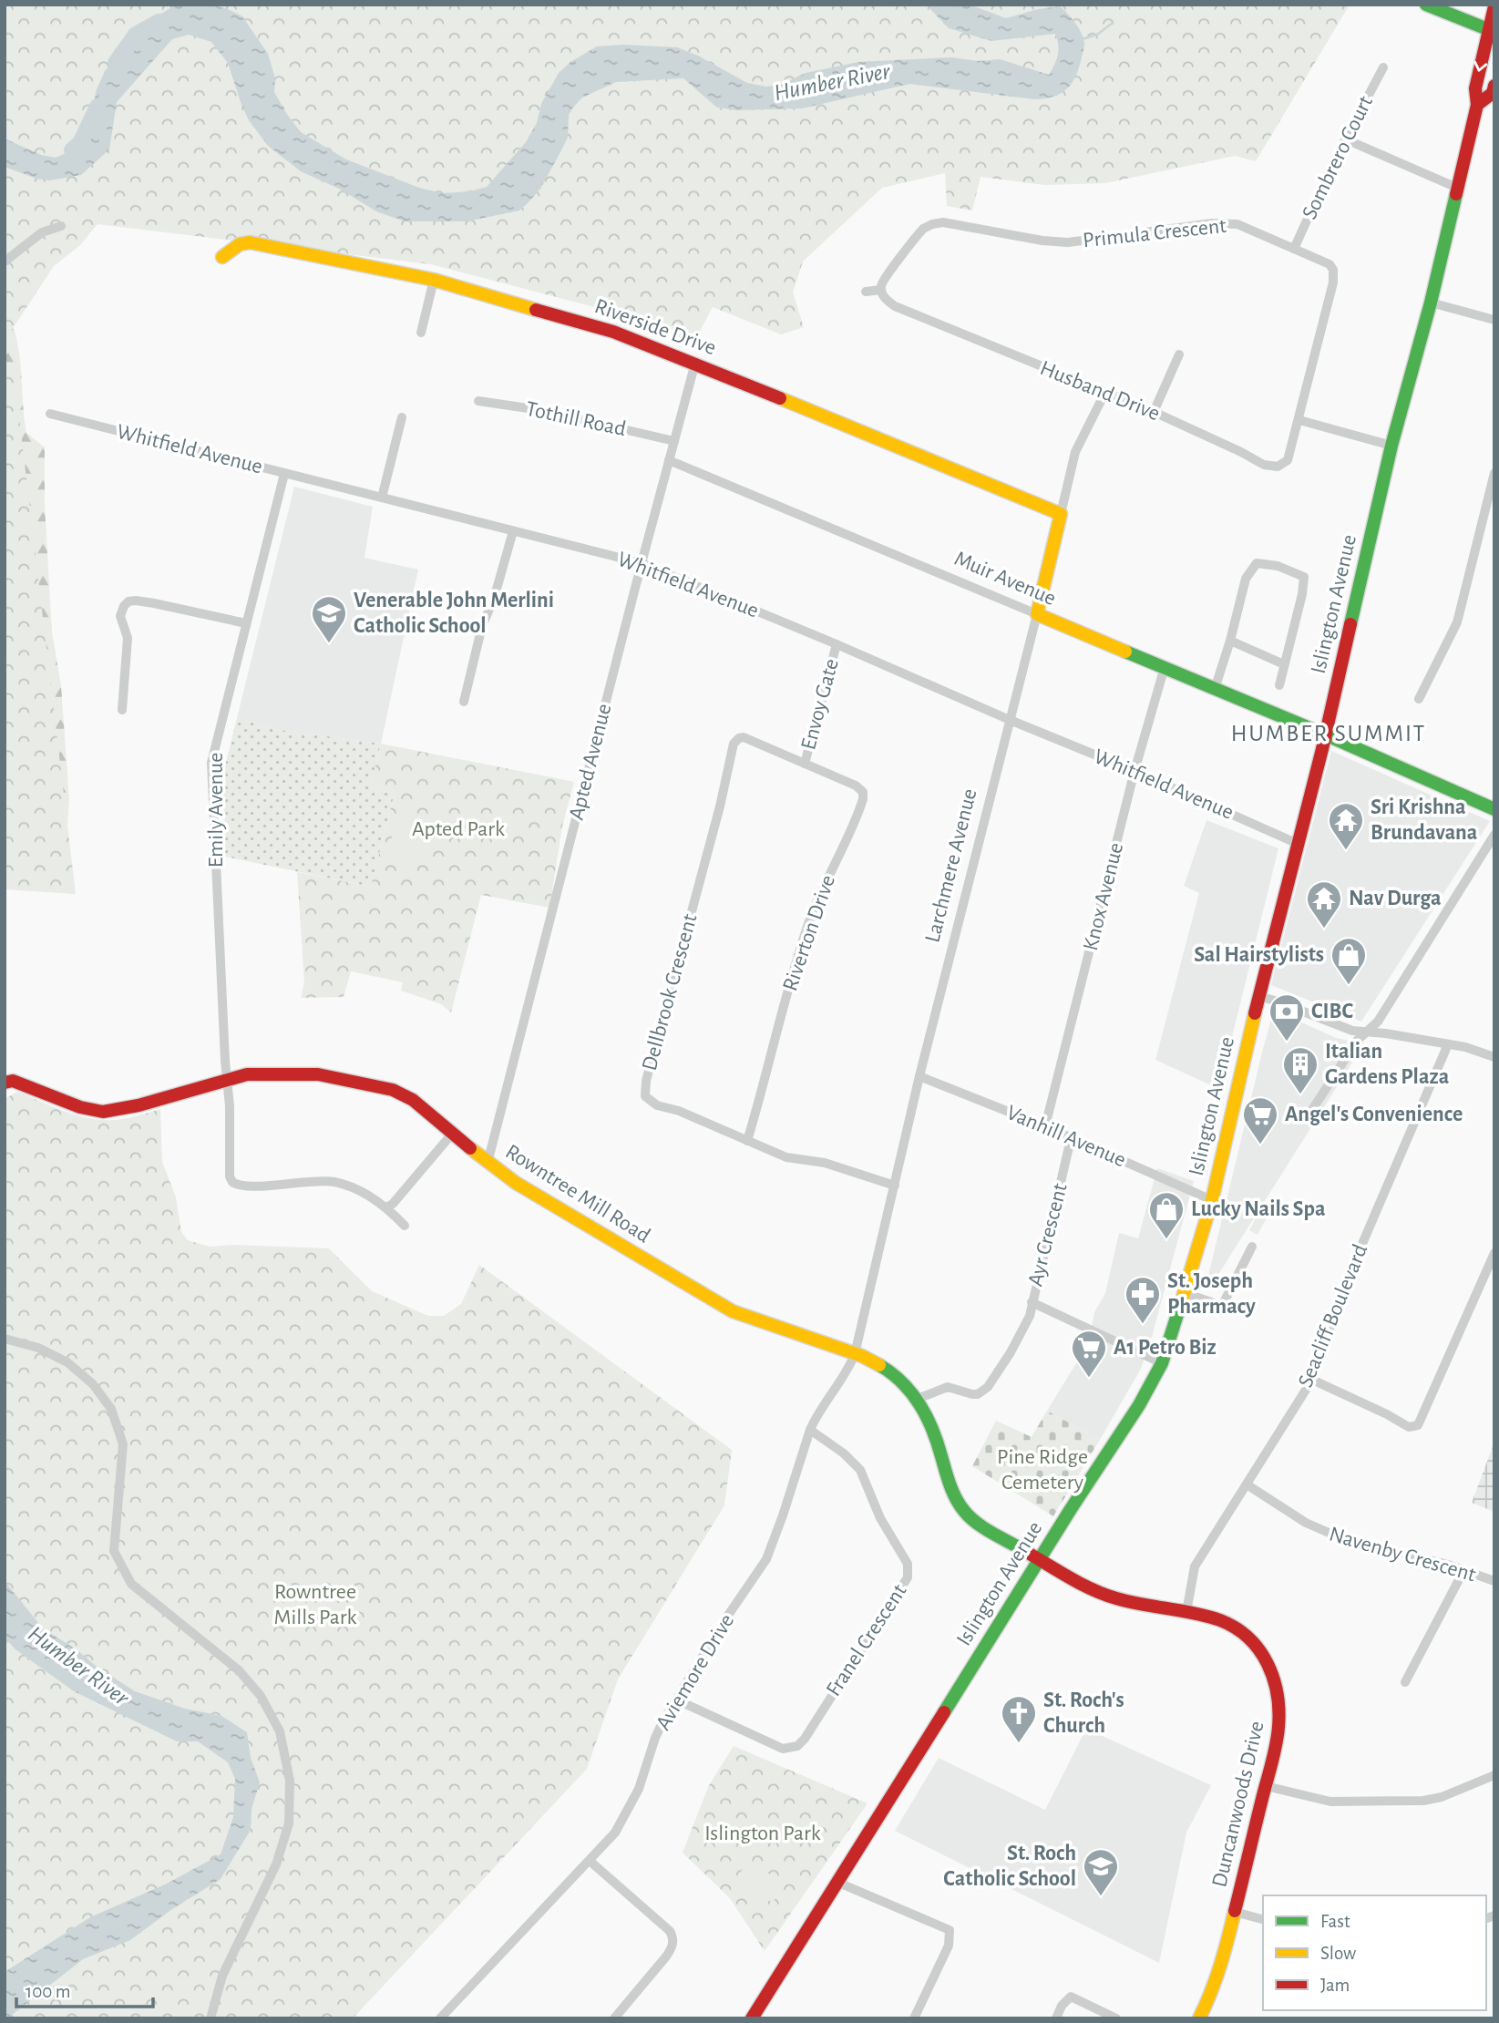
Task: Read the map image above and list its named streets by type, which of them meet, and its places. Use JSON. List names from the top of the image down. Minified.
{"streets":{"street":["Sombrero Court","Primula Crescent","Riverside Drive","Husband Drive","Tothill Road","Whitfield Avenue","Muir Avenue","Islington Avenue","Envoy Gate","Apted Avenue","Emily Avenue","Larchmere Avenue","Knox Avenue","Riverton Drive","Dellbrook Crescent","Vanhill Avenue","Rowntree Mill Road","Ayr Crescent","Seacliff Boulevard","Navenby Crescent","Franel Crescent","Aviemore Drive","Duncanwoods Drive"]},"crossings":[["Sombrero Court","Primula Crescent"],["Primula Crescent","Husband Drive"],["Riverside Drive","Apted Avenue"],["Riverside Drive","Larchmere Avenue"],["Husband Drive","Larchmere Avenue"],["Tothill Road","Apted Avenue"],["Whitfield Avenue","Islington Avenue"],["Whitfield Avenue","Envoy Gate"],["Whitfield Avenue","Apted Avenue"],["Whitfield Avenue","Emily Avenue"],["Whitfield Avenue","Larchmere Avenue"],["Whitfield Avenue","Knox Avenue"],["Muir Avenue","Islington Avenue"],["Muir Avenue","Apted Avenue"],["Muir Avenue","Larchmere Avenue"],["Muir Avenue","Knox Avenue"],["Islington Avenue","Vanhill Avenue"],["Islington Avenue","Rowntree Mill Road"],["Islington Avenue","Ayr Crescent"],["Islington Avenue","Duncanwoods Drive"],["Envoy Gate","Riverton Drive"],["Envoy Gate","Dellbrook Crescent"],["Apted Avenue","Rowntree Mill Road"],["Emily Avenue","Rowntree Mill Road"],["Larchmere Avenue","Dellbrook Crescent"],["Larchmere Avenue","Vanhill Avenue"],["Larchmere Avenue","Rowntree Mill Road"],["Larchmere Avenue","Aviemore Drive"],["Knox Avenue","Vanhill Avenue"],["Riverton Drive","Dellbrook Crescent"],["Vanhill Avenue","Ayr Crescent"],["Rowntree Mill Road","Aviemore Drive"],["Rowntree Mill Road","Duncanwoods Drive"],["Seacliff Boulevard","Navenby Crescent"],["Seacliff Boulevard","Duncanwoods Drive"],["Franel Crescent","Aviemore Drive"]],"districts":["HUMBER SUMMIT"],"water":["Humber River"],"parks":["Apted Park","Pine Ridge Cemetery","Rowntree Mills Park","Islington Park"],"places":{"school or university":["Venerable John Merlini Catholic School","St. Roch Catholic School"],"temple":["Sri Krishna Brundavana","Nav Durga"],"shop":["Sal Hairstylists","Lucky Nails Spa"],"bank":["CIBC"],"building":["Italian Gardens Plaza"],"supermarket":["Angel's Convenience","A1 Petro Biz"],"pharmacy":["St. Joseph Pharmacy"],"church":["St. Roch's Church"]},"legend":["Fast","Slow","Jam"],"scale_bar":"100 m"}
